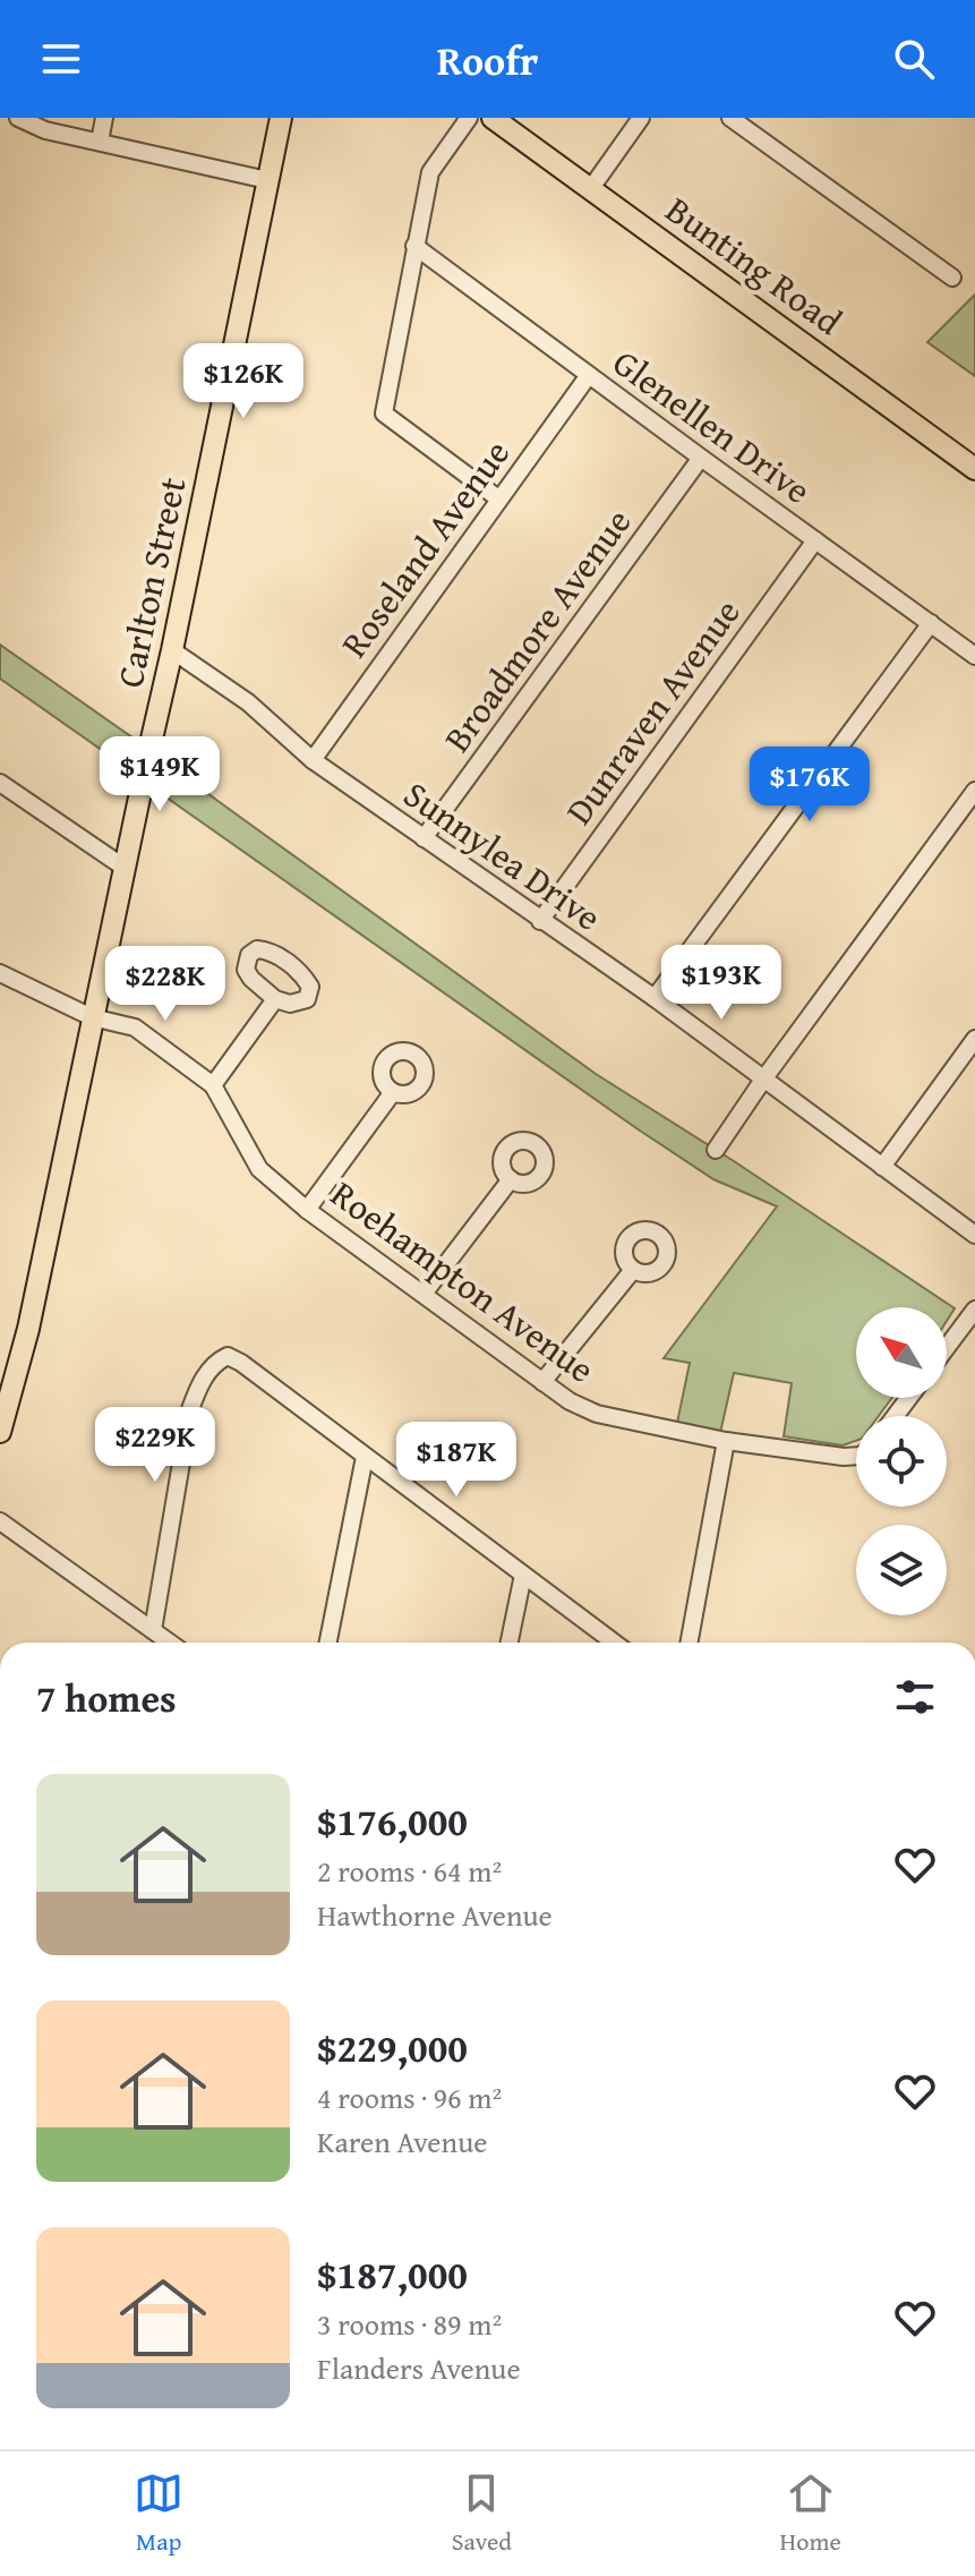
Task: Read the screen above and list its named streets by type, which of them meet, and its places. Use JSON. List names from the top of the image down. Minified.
{"streets":{"main road":["Bunting Road","Carlton Street"],"street":["Glenellen Drive","Roseland Avenue","Broadmore Avenue","Dunraven Avenue","Sunnylea Drive","Roehampton Avenue"]},"crossings":[["Glenellen Drive","Roseland Avenue"],["Glenellen Drive","Broadmore Avenue"],["Glenellen Drive","Dunraven Avenue"],["Roseland Avenue","Sunnylea Drive"],["Carlton Street","Sunnylea Drive"],["Carlton Street","Roehampton Avenue"],["Broadmore Avenue","Sunnylea Drive"],["Dunraven Avenue","Sunnylea Drive"]],"north":"top left","page":{"header":"Roofr","price":["$126K","$149K","$176K","$193K","$228K","$229K","$187K"],"heading":"7 homes","list":[{"name":"$176,000","note":"2 rooms · 64 m² · Hawthorne Avenue"},{"name":"$229,000","note":"4 rooms · 96 m² · Karen Avenue"},{"name":"$187,000","note":"3 rooms · 89 m² · Flanders Avenue"}],"tabs":["Map","Saved","Home"]}}
